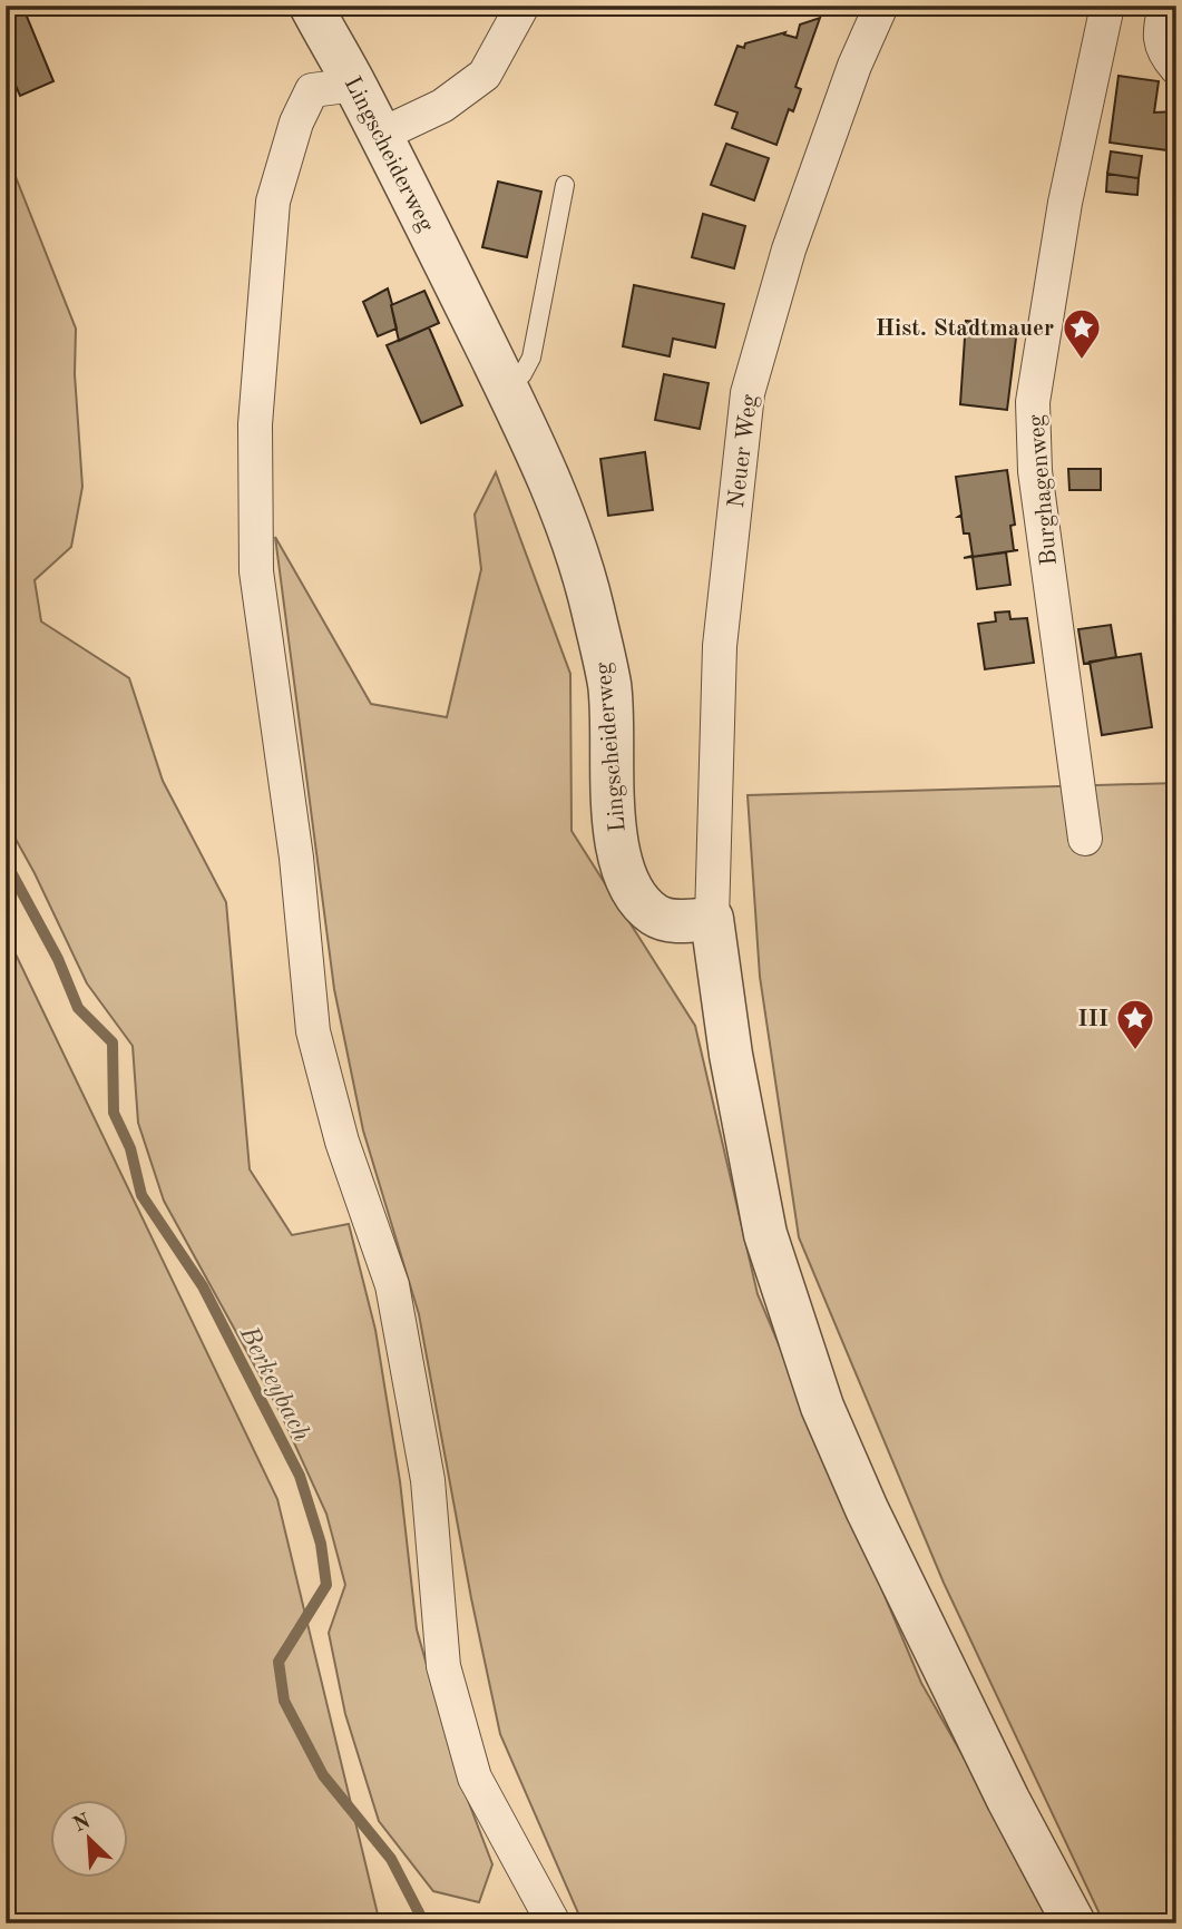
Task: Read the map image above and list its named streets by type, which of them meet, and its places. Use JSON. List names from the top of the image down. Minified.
{"streets":{"street":["Lingscheiderweg","Neuer Weg","Burghagenweg"]},"crossings":[["Lingscheiderweg","Neuer Weg"]],"water":["Berkeybach"],"places":{"place":["Hist. Stadtmauer","III"]},"north":"top left"}
